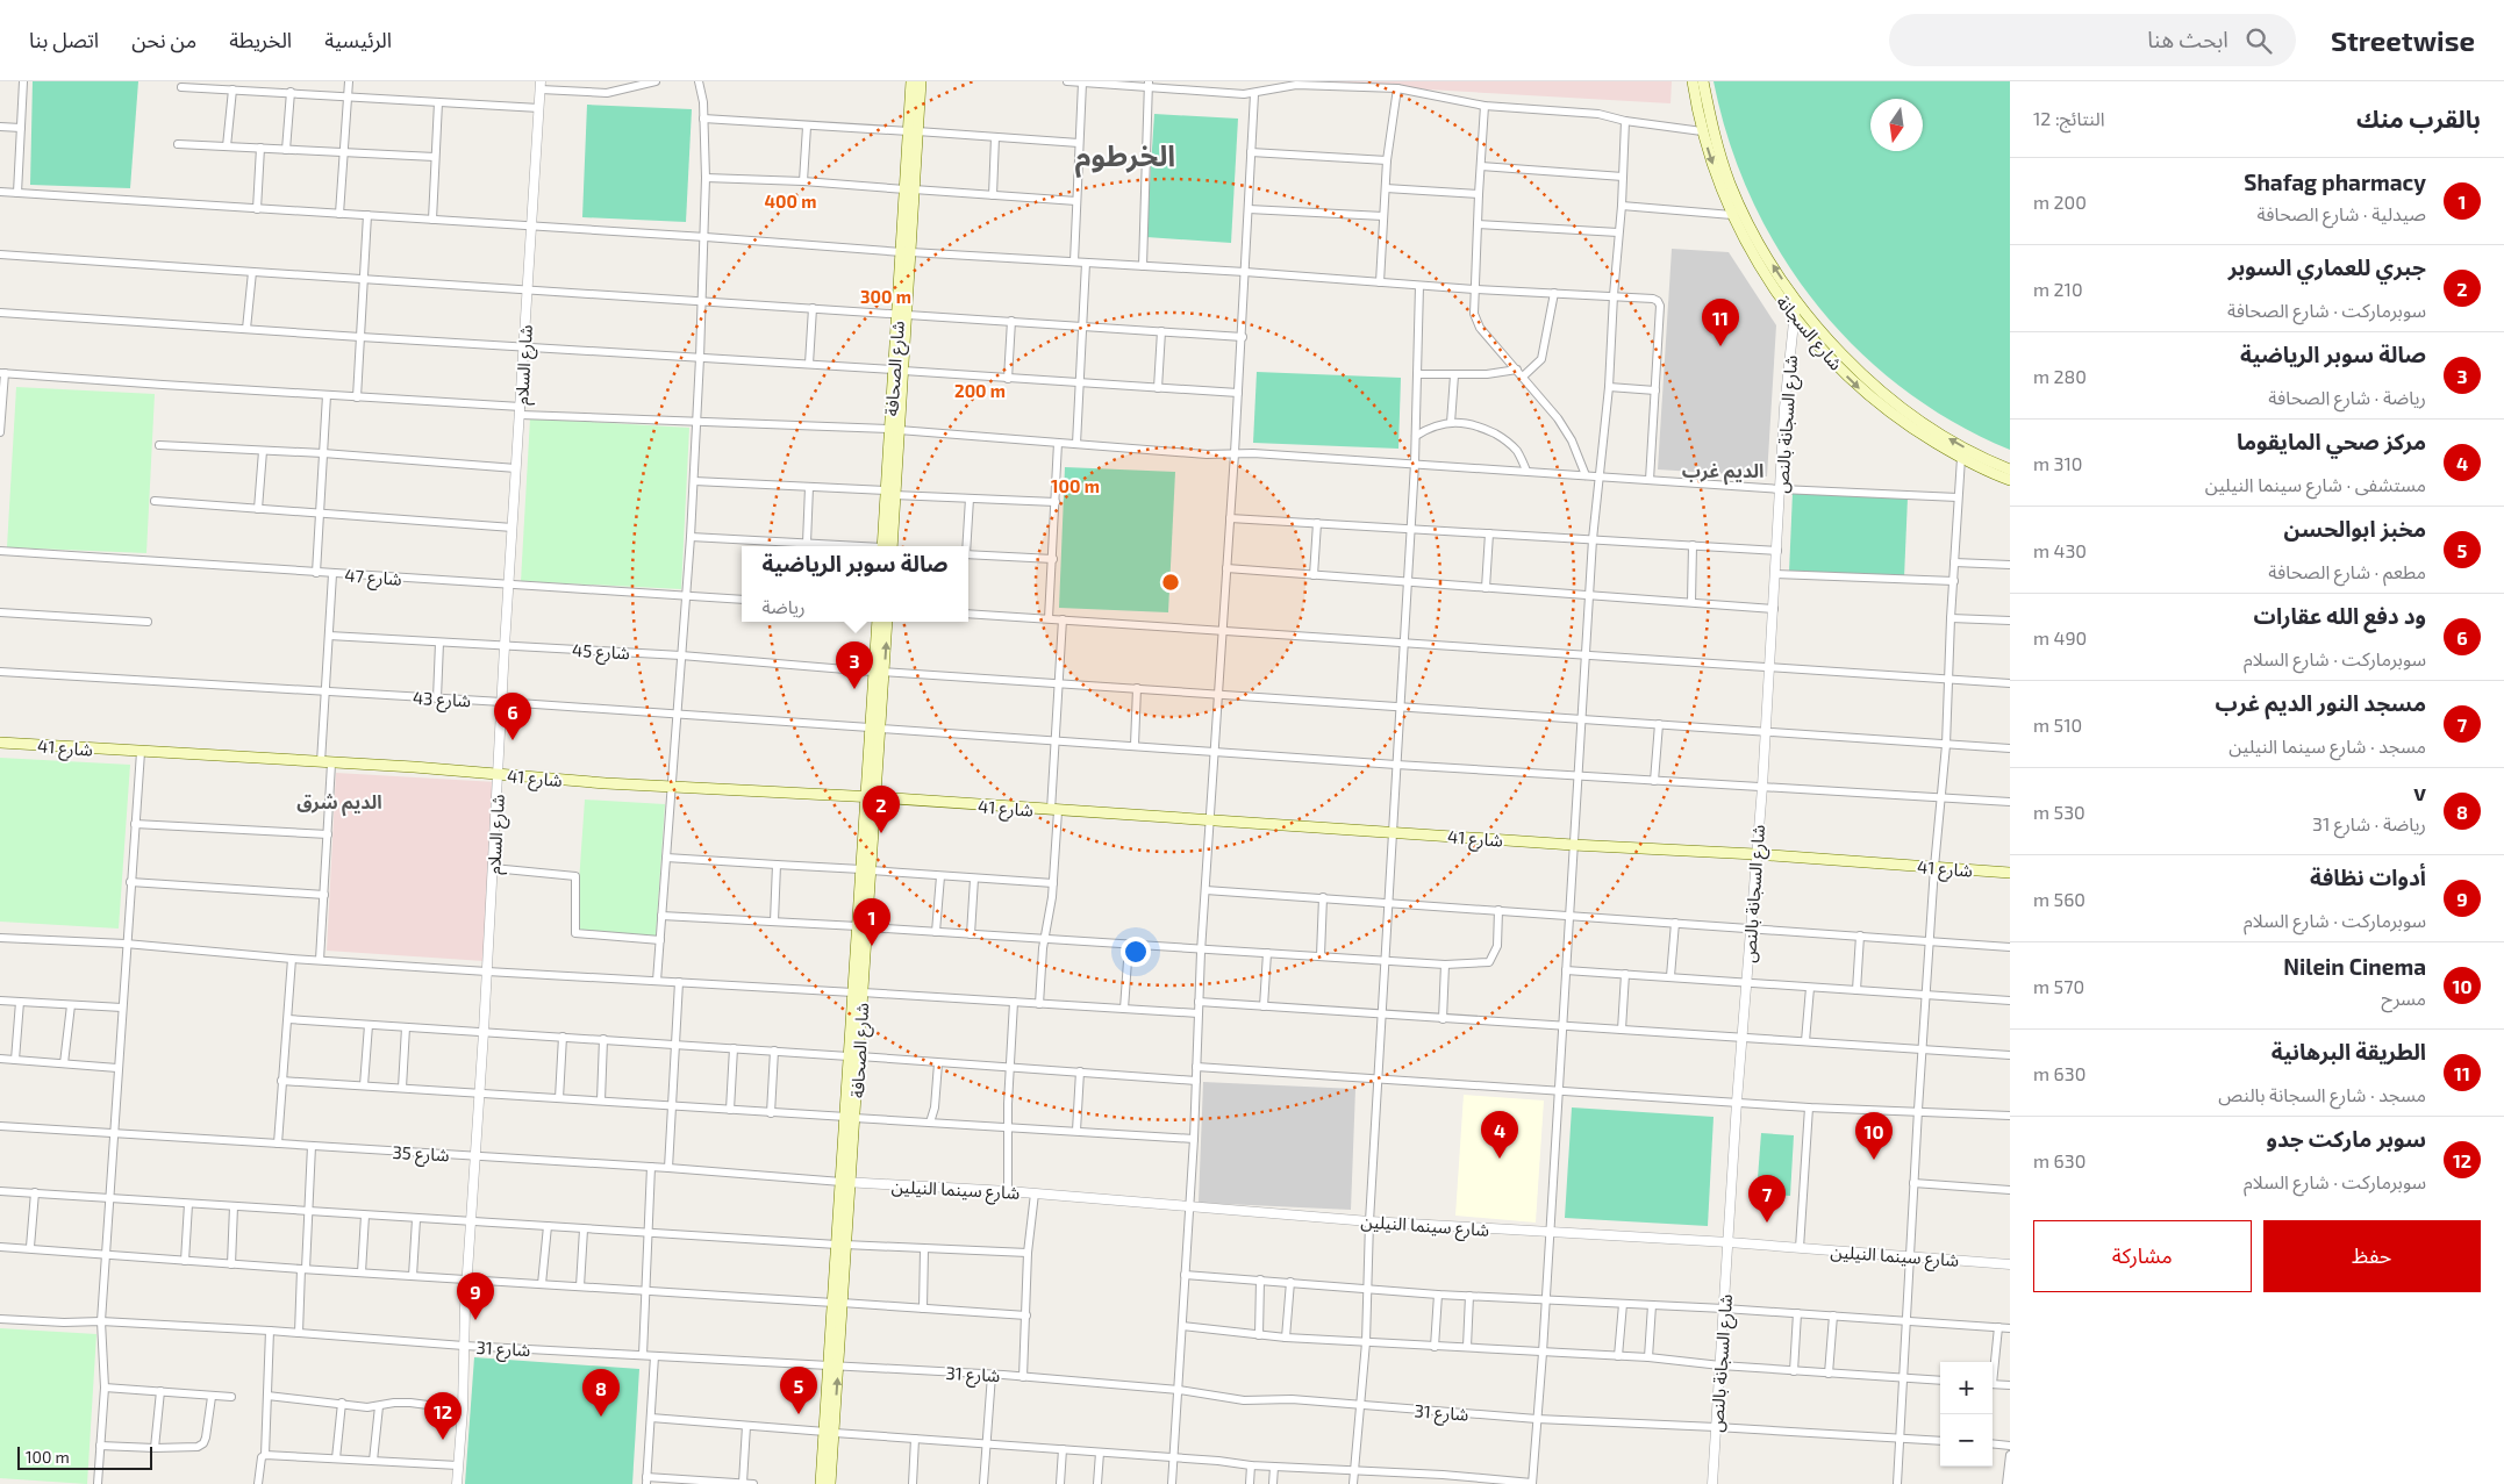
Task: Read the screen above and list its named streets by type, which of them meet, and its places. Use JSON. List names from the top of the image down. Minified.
{"streets":{"main road":["شارع السجانة","شارع الصحافة","شارع 41"],"street":["شارع السلام","شارع السجانة بالنص","شارع 47","شارع 45","شارع 43","شارع 35","شارع سينما النيلين","شارع 31"]},"crossings":[["شارع السجانة","شارع السجانة بالنص"],["شارع السلام","شارع 47"],["شارع السلام","شارع 45"],["شارع السلام","شارع 43"],["شارع السلام","شارع 41"],["شارع السلام","شارع 35"],["شارع السلام","شارع 31"],["شارع الصحافة","شارع 45"],["شارع الصحافة","شارع 43"],["شارع الصحافة","شارع 41"],["شارع الصحافة","شارع 35"],["شارع الصحافة","شارع سينما النيلين"],["شارع الصحافة","شارع 31"],["شارع السجانة بالنص","شارع 45"],["شارع السجانة بالنص","شارع 43"],["شارع السجانة بالنص","شارع 41"],["شارع السجانة بالنص","شارع سينما النيلين"],["شارع السجانة بالنص","شارع 31"],["شارع 35","شارع سينما النيلين"]],"districts":["الخرطوم","الديم غرب","الديم شرق"],"scale_bar":"100 m","north":"bottom","page":{"header":"Streetwise","search":"ابحث هنا","nav":["الرئيسية","الخريطة","من نحن","اتصل بنا"],"heading":["بالقرب منك","النتائج: 12"],"list":[{"mark":"1","name":"Shafag pharmacy","note":"صيدلية · شارع الصحافة","value":"200 m"},{"mark":"2","name":"جبري للعماري السوبر","note":"سوبرماركت · شارع الصحافة","value":"210 m"},{"mark":"3","name":"صالة سوبر الرياضية","note":"رياضة · شارع الصحافة","value":"280 m"},{"mark":"4","name":"مركز صحي المايقوما","note":"مستشفى · شارع سينما النيلين","value":"310 m"},{"mark":"5","name":"مخبز ابوالحسن","note":"مطعم · شارع الصحافة","value":"430 m"},{"mark":"6","name":"ود دفع الله عقارات","note":"سوبرماركت · شارع السلام","value":"490 m"},{"mark":"7","name":"مسجد النور الديم غرب","note":"مسجد · شارع سينما النيلين","value":"510 m"},{"mark":"8","name":"v","note":"رياضة · شارع 31","value":"530 m"},{"mark":"9","name":"أدوات نظافة","note":"سوبرماركت · شارع السلام","value":"560 m"},{"mark":"10","name":"Nilein Cinema","note":"مسرح","value":"570 m"},{"mark":"11","name":"الطريقة البرهانية","note":"مسجد · شارع السجانة بالنص","value":"630 m"},{"mark":"12","name":"سوبر ماركت جدو","note":"سوبرماركت · شارع السلام","value":"630 m"}],"pins":["11","3","6","2","1","4","10","7","9","5","8","12"],"popup":["صالة سوبر الرياضية","رياضة"],"buttons":["حفظ","مشاركة"],"map_buttons":["+","−"],"scale":"100 m"},"rings":["400 m","300 m","200 m","100 m"]}
